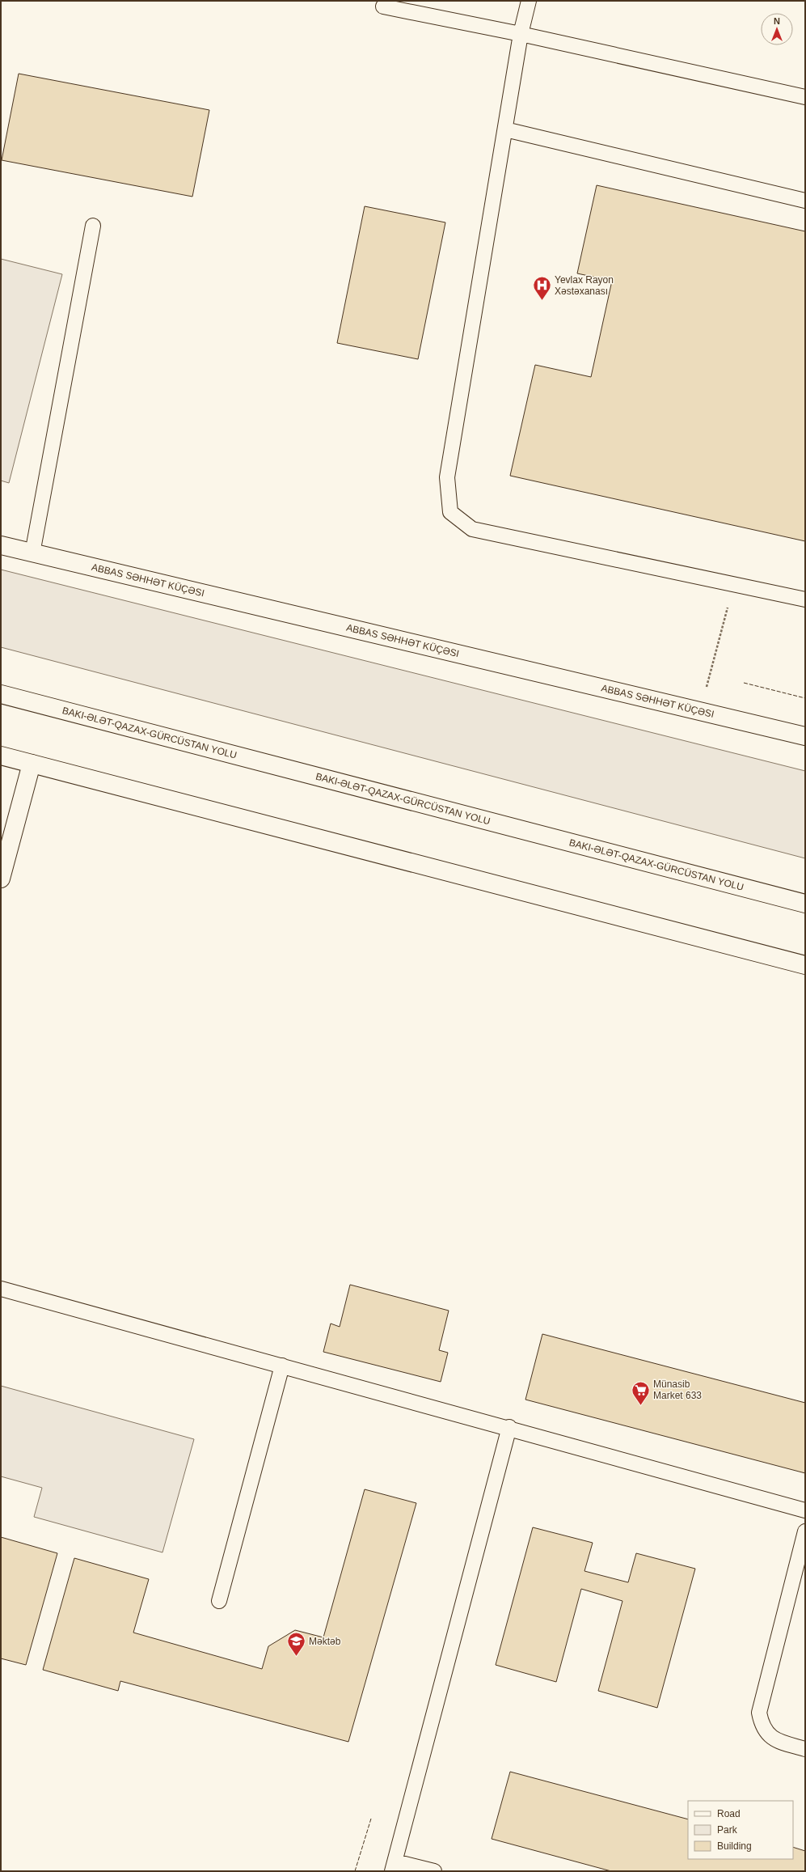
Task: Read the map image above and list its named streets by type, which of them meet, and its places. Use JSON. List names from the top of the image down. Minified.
{"streets":{"main road":["ABBAS SƏHHƏT KÜÇƏSI"]},"places":{"hospital":["Yevlax Rayon Xəstəxanası"],"supermarket":["Münasib Market 633"],"school or university":["Məktəb"]},"legend":["Road","Park","Building"],"north":"top"}
